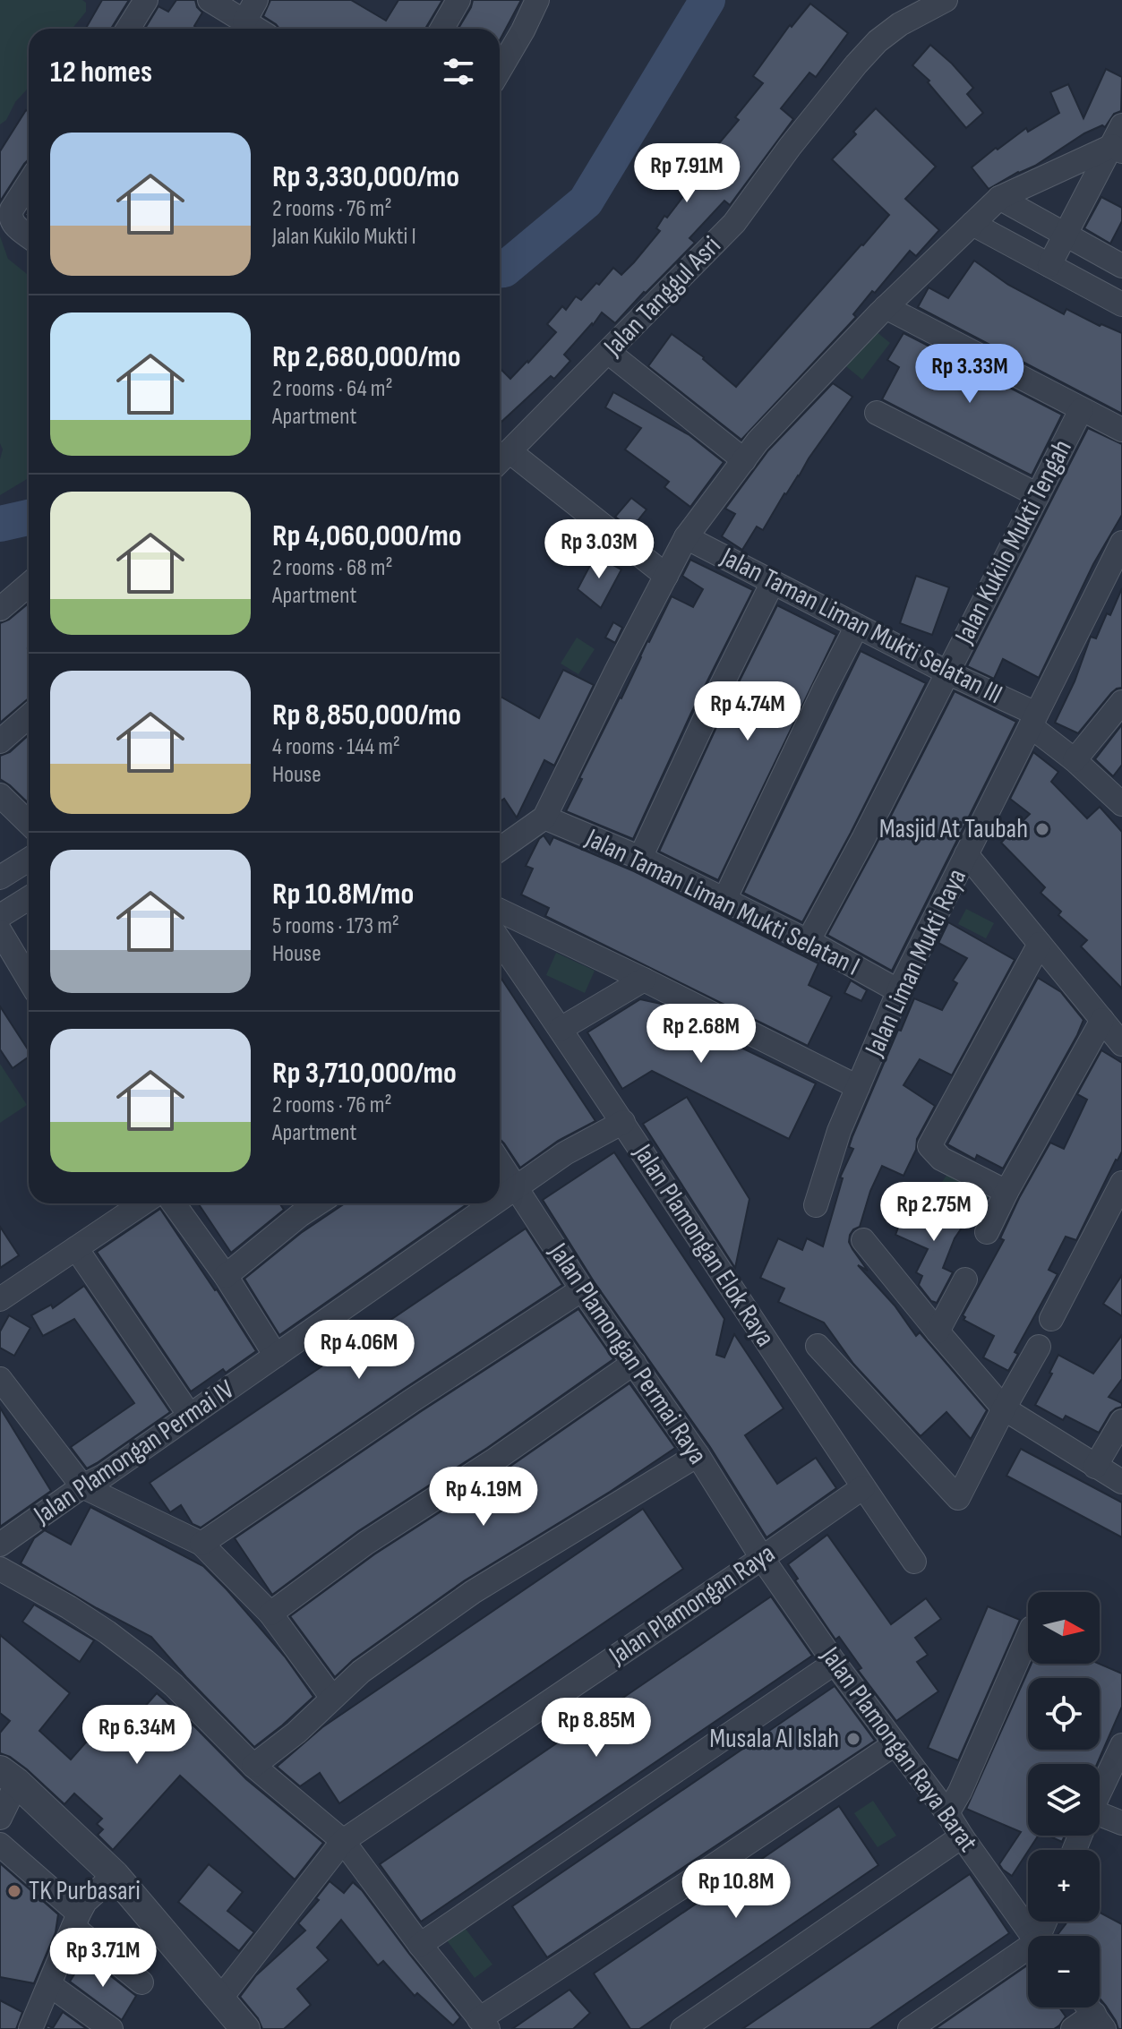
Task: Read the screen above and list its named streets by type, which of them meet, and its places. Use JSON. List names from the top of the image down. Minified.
{"streets":{"street":["Jalan Tanggul Asri","Jalan Kukilo Mukti Tengah","Jalan Taman Liman Mukti Selatan III","Jalan Taman Liman Mukti Selatan I","Jalan Liman Mukti Raya","Jalan Plamongan Elok Raya","Jalan Plamongan Permai Raya","Jalan Plamongan Permai IV","Jalan Plamongan Raya","Jalan Plamongan Raya Barat"]},"crossings":[["Jalan Kukilo Mukti Tengah","Jalan Taman Liman Mukti Selatan III"],["Jalan Kukilo Mukti Tengah","Jalan Taman Liman Mukti Selatan I"],["Jalan Taman Liman Mukti Selatan III","Jalan Liman Mukti Raya"],["Jalan Taman Liman Mukti Selatan I","Jalan Liman Mukti Raya"],["Jalan Plamongan Elok Raya","Jalan Plamongan Permai IV"],["Jalan Plamongan Elok Raya","Jalan Plamongan Raya"],["Jalan Plamongan Permai Raya","Jalan Plamongan Permai IV"],["Jalan Plamongan Permai Raya","Jalan Plamongan Raya"],["Jalan Plamongan Permai Raya","Jalan Plamongan Raya Barat"],["Jalan Plamongan Raya","Jalan Plamongan Raya Barat"]],"places":["Masjid At Taubah","Musala Al Islah","TK Purbasari"],"north":"right","page":{"heading":"12 homes","list":[{"name":"Rp 3,330,000/mo","note":"2 rooms · 76 m² · Jalan Kukilo Mukti I"},{"name":"Rp 2,680,000/mo","note":"2 rooms · 64 m² · Apartment"},{"name":"Rp 4,060,000/mo","note":"2 rooms · 68 m² · Apartment"},{"name":"Rp 8,850,000/mo","note":"4 rooms · 144 m² · House"},{"name":"Rp 10.8M/mo","note":"5 rooms · 173 m² · House"},{"name":"Rp 3,710,000/mo","note":"2 rooms · 76 m² · Apartment"}],"price":["Rp 7.91M","Rp 3.33M","Rp 3.03M","Rp 4.74M","Rp 2.68M","Rp 2.75M","Rp 4.06M","Rp 4.19M","Rp 8.85M","Rp 6.34M","Rp 10.8M","Rp 3.71M"],"map_buttons":["+","−"]}}
